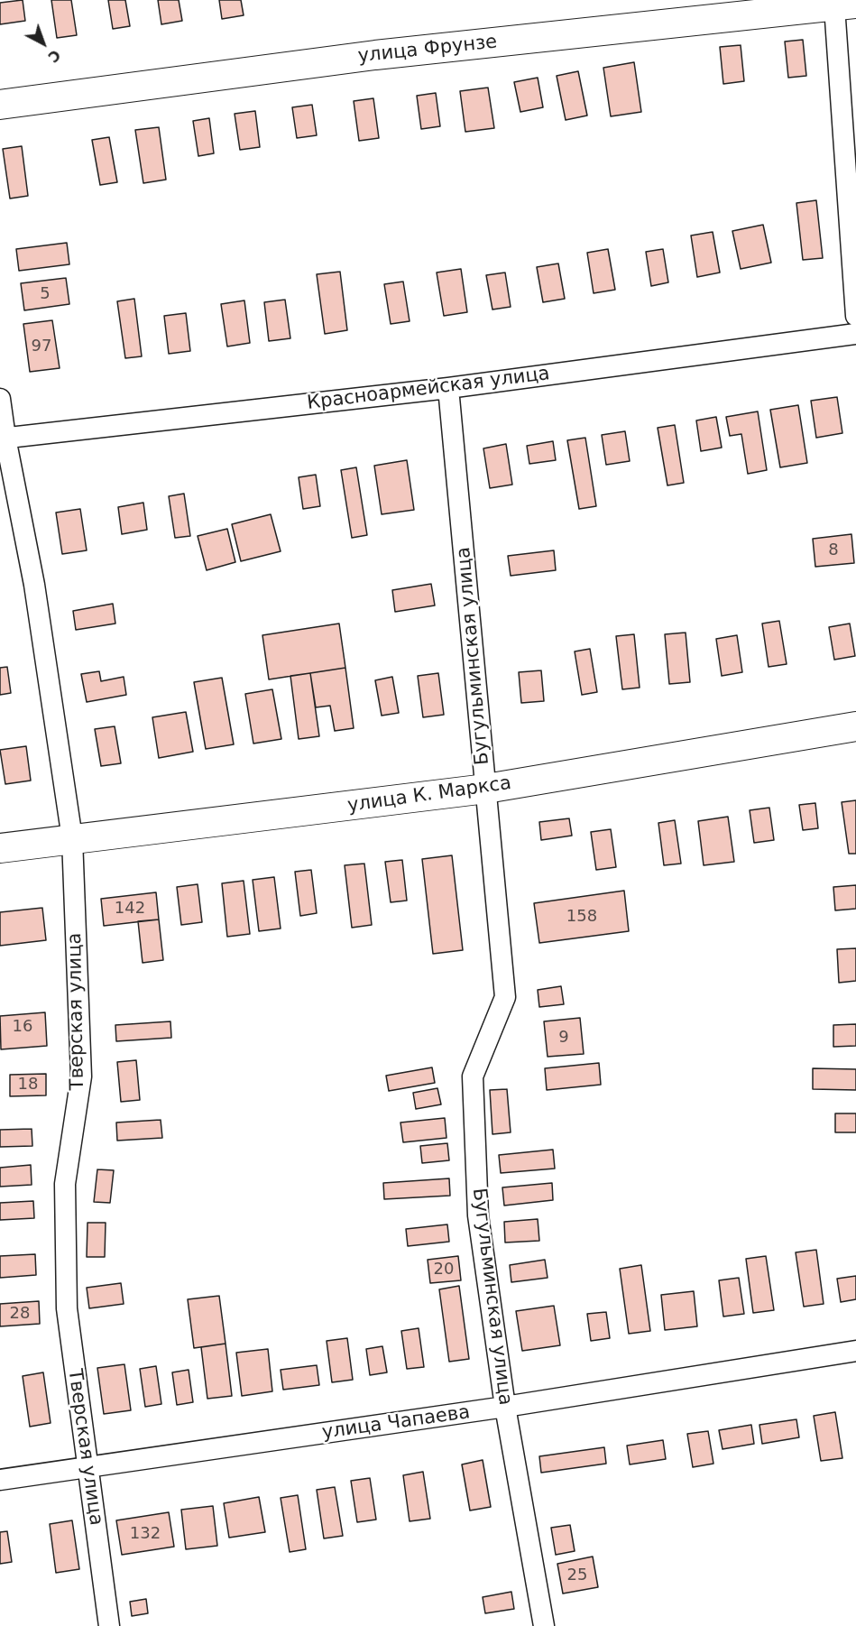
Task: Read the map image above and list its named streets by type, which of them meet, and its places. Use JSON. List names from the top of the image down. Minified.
{"streets":{"main road":["улица Фрунзе","улица К. Маркса"],"street":["Красноармейская улица","Бугульминская улица","Тверская улица","улица Чапаева"]},"crossings":[["Красноармейская улица","Бугульминская улица"],["Красноармейская улица","Тверская улица"],["Бугульминская улица","улица К. Маркса"],["Бугульминская улица","улица Чапаева"],["улица К. Маркса","Тверская улица"],["Тверская улица","улица Чапаева"]],"house_numbers":["5","97","8","142","158","16","9","18","20","28","132","25"],"north":"bottom right"}
